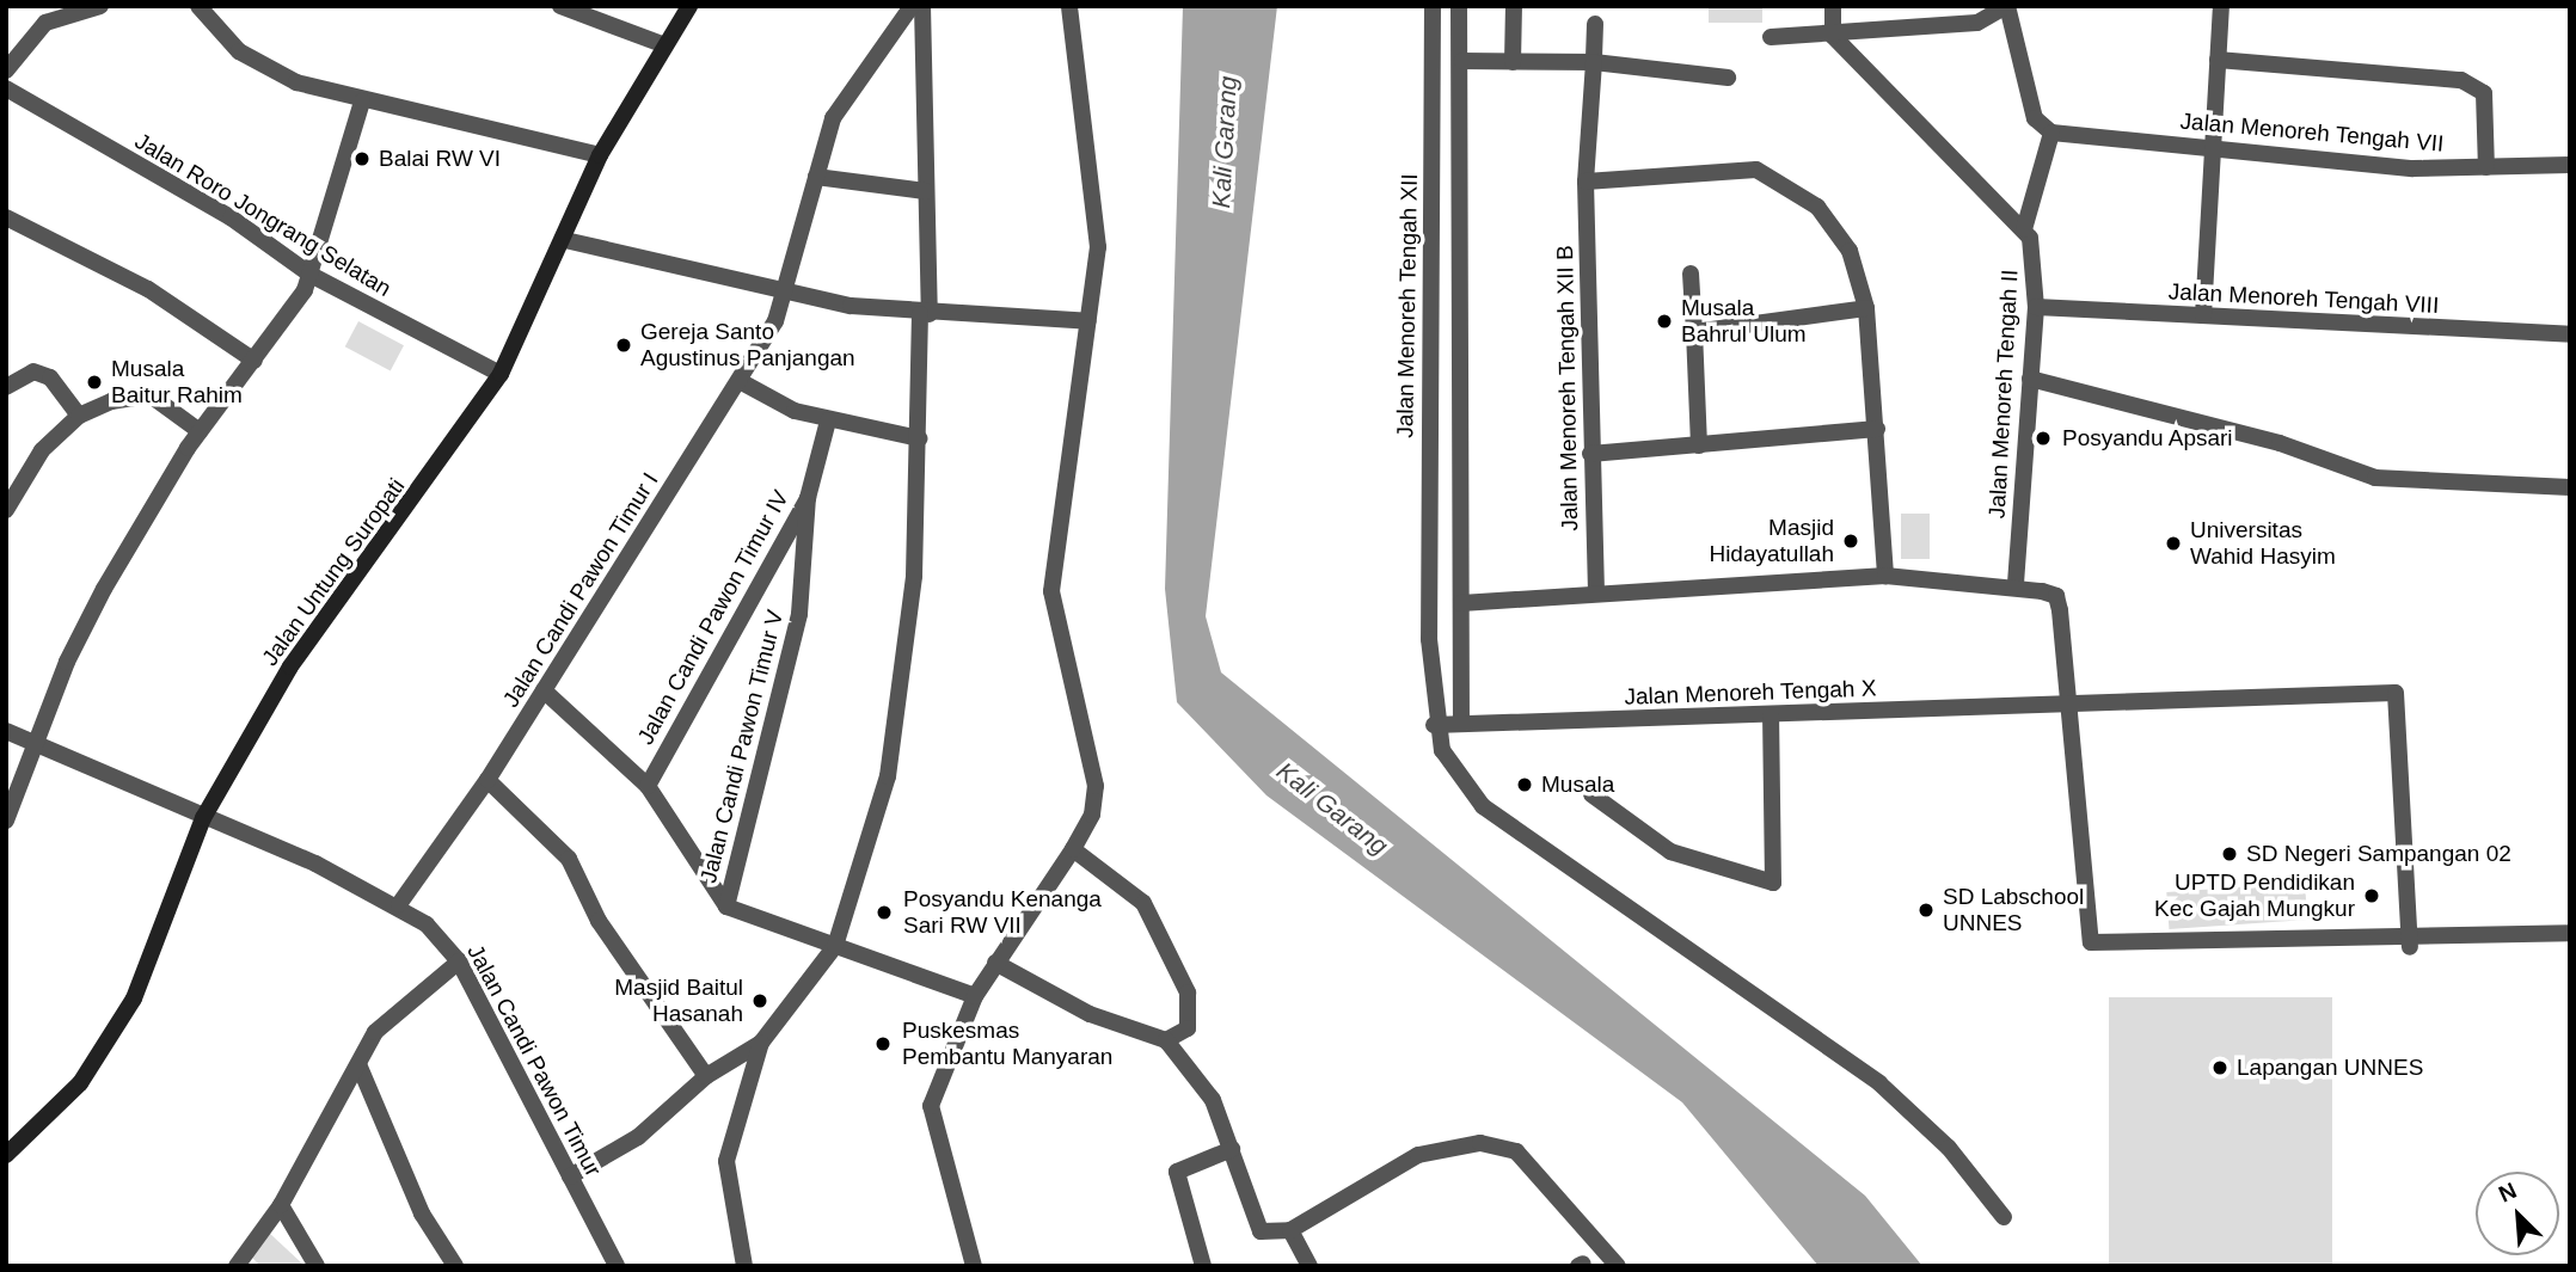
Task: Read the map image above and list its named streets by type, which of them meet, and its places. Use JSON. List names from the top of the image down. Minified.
{"streets":{"main road":["Jalan Untung Suropati"],"street":["Jalan Menoreh Tengah VII","Jalan Roro Jongrang Selatan","Jalan Menoreh Tengah VIII","Jalan Menoreh Tengah XII","Jalan Menoreh Tengah XII B","Jalan Menoreh Tengah II","Jalan Candi Pawon Timur I","Jalan Candi Pawon Timur IV","Jalan Menoreh Tengah X","Jalan Candi Pawon Timur V","Jalan Candi Pawon Timur"]},"crossings":[["Jalan Roro Jongrang Selatan","Jalan Untung Suropati"],["Jalan Menoreh Tengah VIII","Jalan Menoreh Tengah II"],["Jalan Menoreh Tengah XII","Jalan Menoreh Tengah X"],["Jalan Untung Suropati","Jalan Candi Pawon Timur"],["Jalan Candi Pawon Timur I","Jalan Candi Pawon Timur"],["Jalan Candi Pawon Timur IV","Jalan Candi Pawon Timur V"]],"water":["Kali Garang"],"places":["Balai RW VI","Musala Bahrul Ulum","Gereja Santo Agustinus Panjangan","Musala Baitur Rahim","Posyandu Apsari","Masjid Hidayatullah","Universitas Wahid Hasyim","Musala","SD Negeri Sampangan 02","UPTD Pendidikan Kec Gajah Mungkur","SD Labschool UNNES","Posyandu Kenanga Sari RW VII","Masjid Baitul Hasanah","Puskesmas Pembantu Manyaran","Lapangan UNNES"],"north":"top left"}
